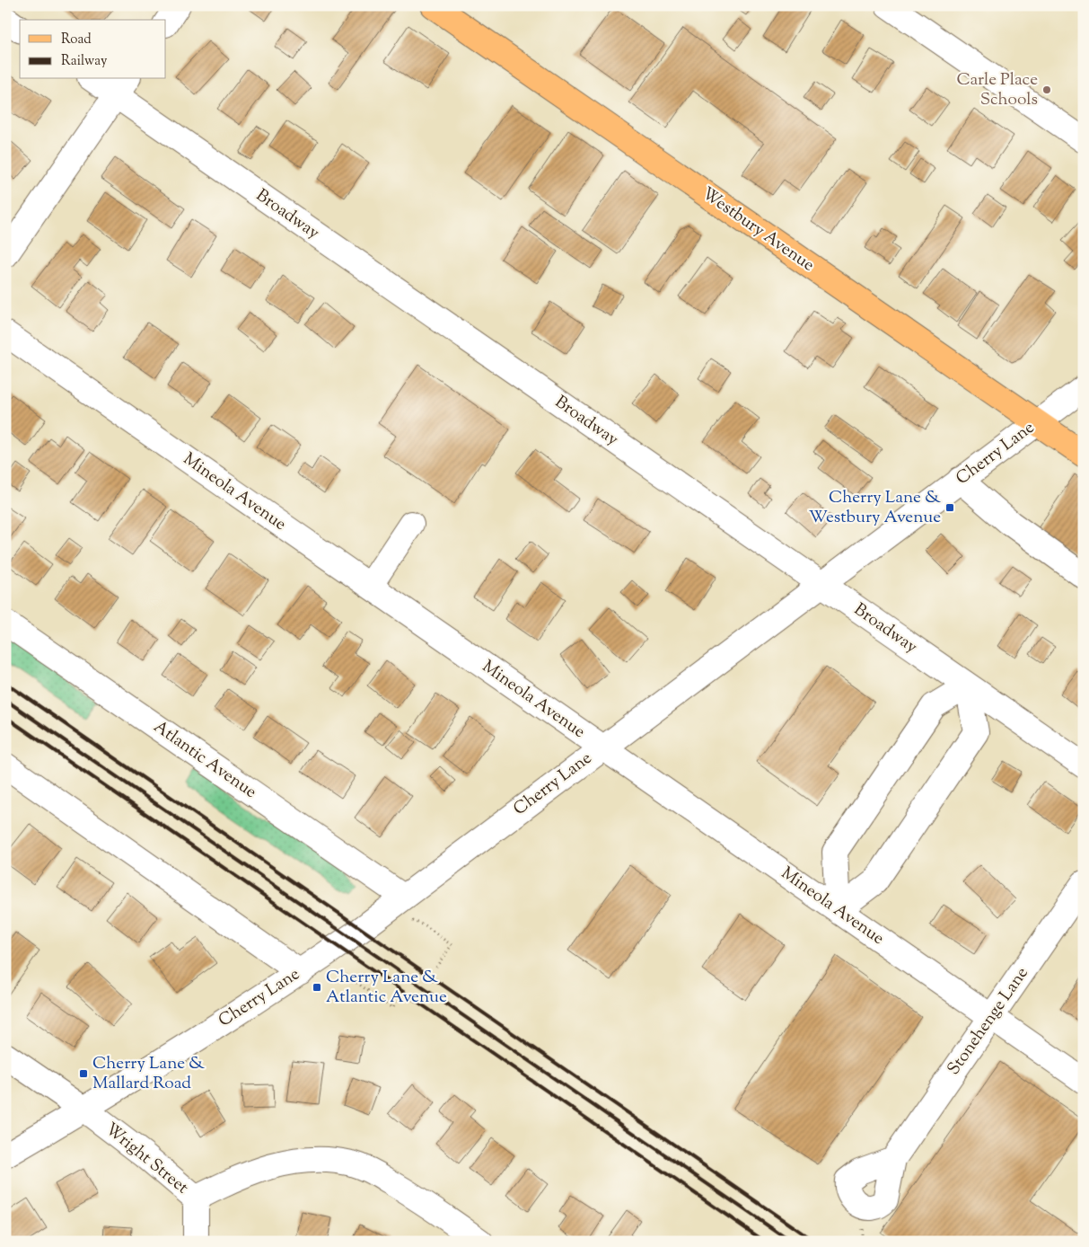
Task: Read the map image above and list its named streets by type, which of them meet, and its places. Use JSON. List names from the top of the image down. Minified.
{"streets":{"main road":["Westbury Avenue"],"street":["Broadway","Cherry Lane","Mineola Avenue","Atlantic Avenue","Stonehenge Lane","Wright Street"]},"crossings":[["Broadway","Cherry Lane"],["Westbury Avenue","Cherry Lane"],["Cherry Lane","Mineola Avenue"],["Cherry Lane","Atlantic Avenue"],["Cherry Lane","Wright Street"],["Mineola Avenue","Stonehenge Lane"]],"places":{"other":["Carle Place Schools"],"transit":["Cherry Lane & Westbury Avenue","Cherry Lane & Atlantic Avenue","Cherry Lane & Mallard Road"]},"legend":["Road","Railway"]}
